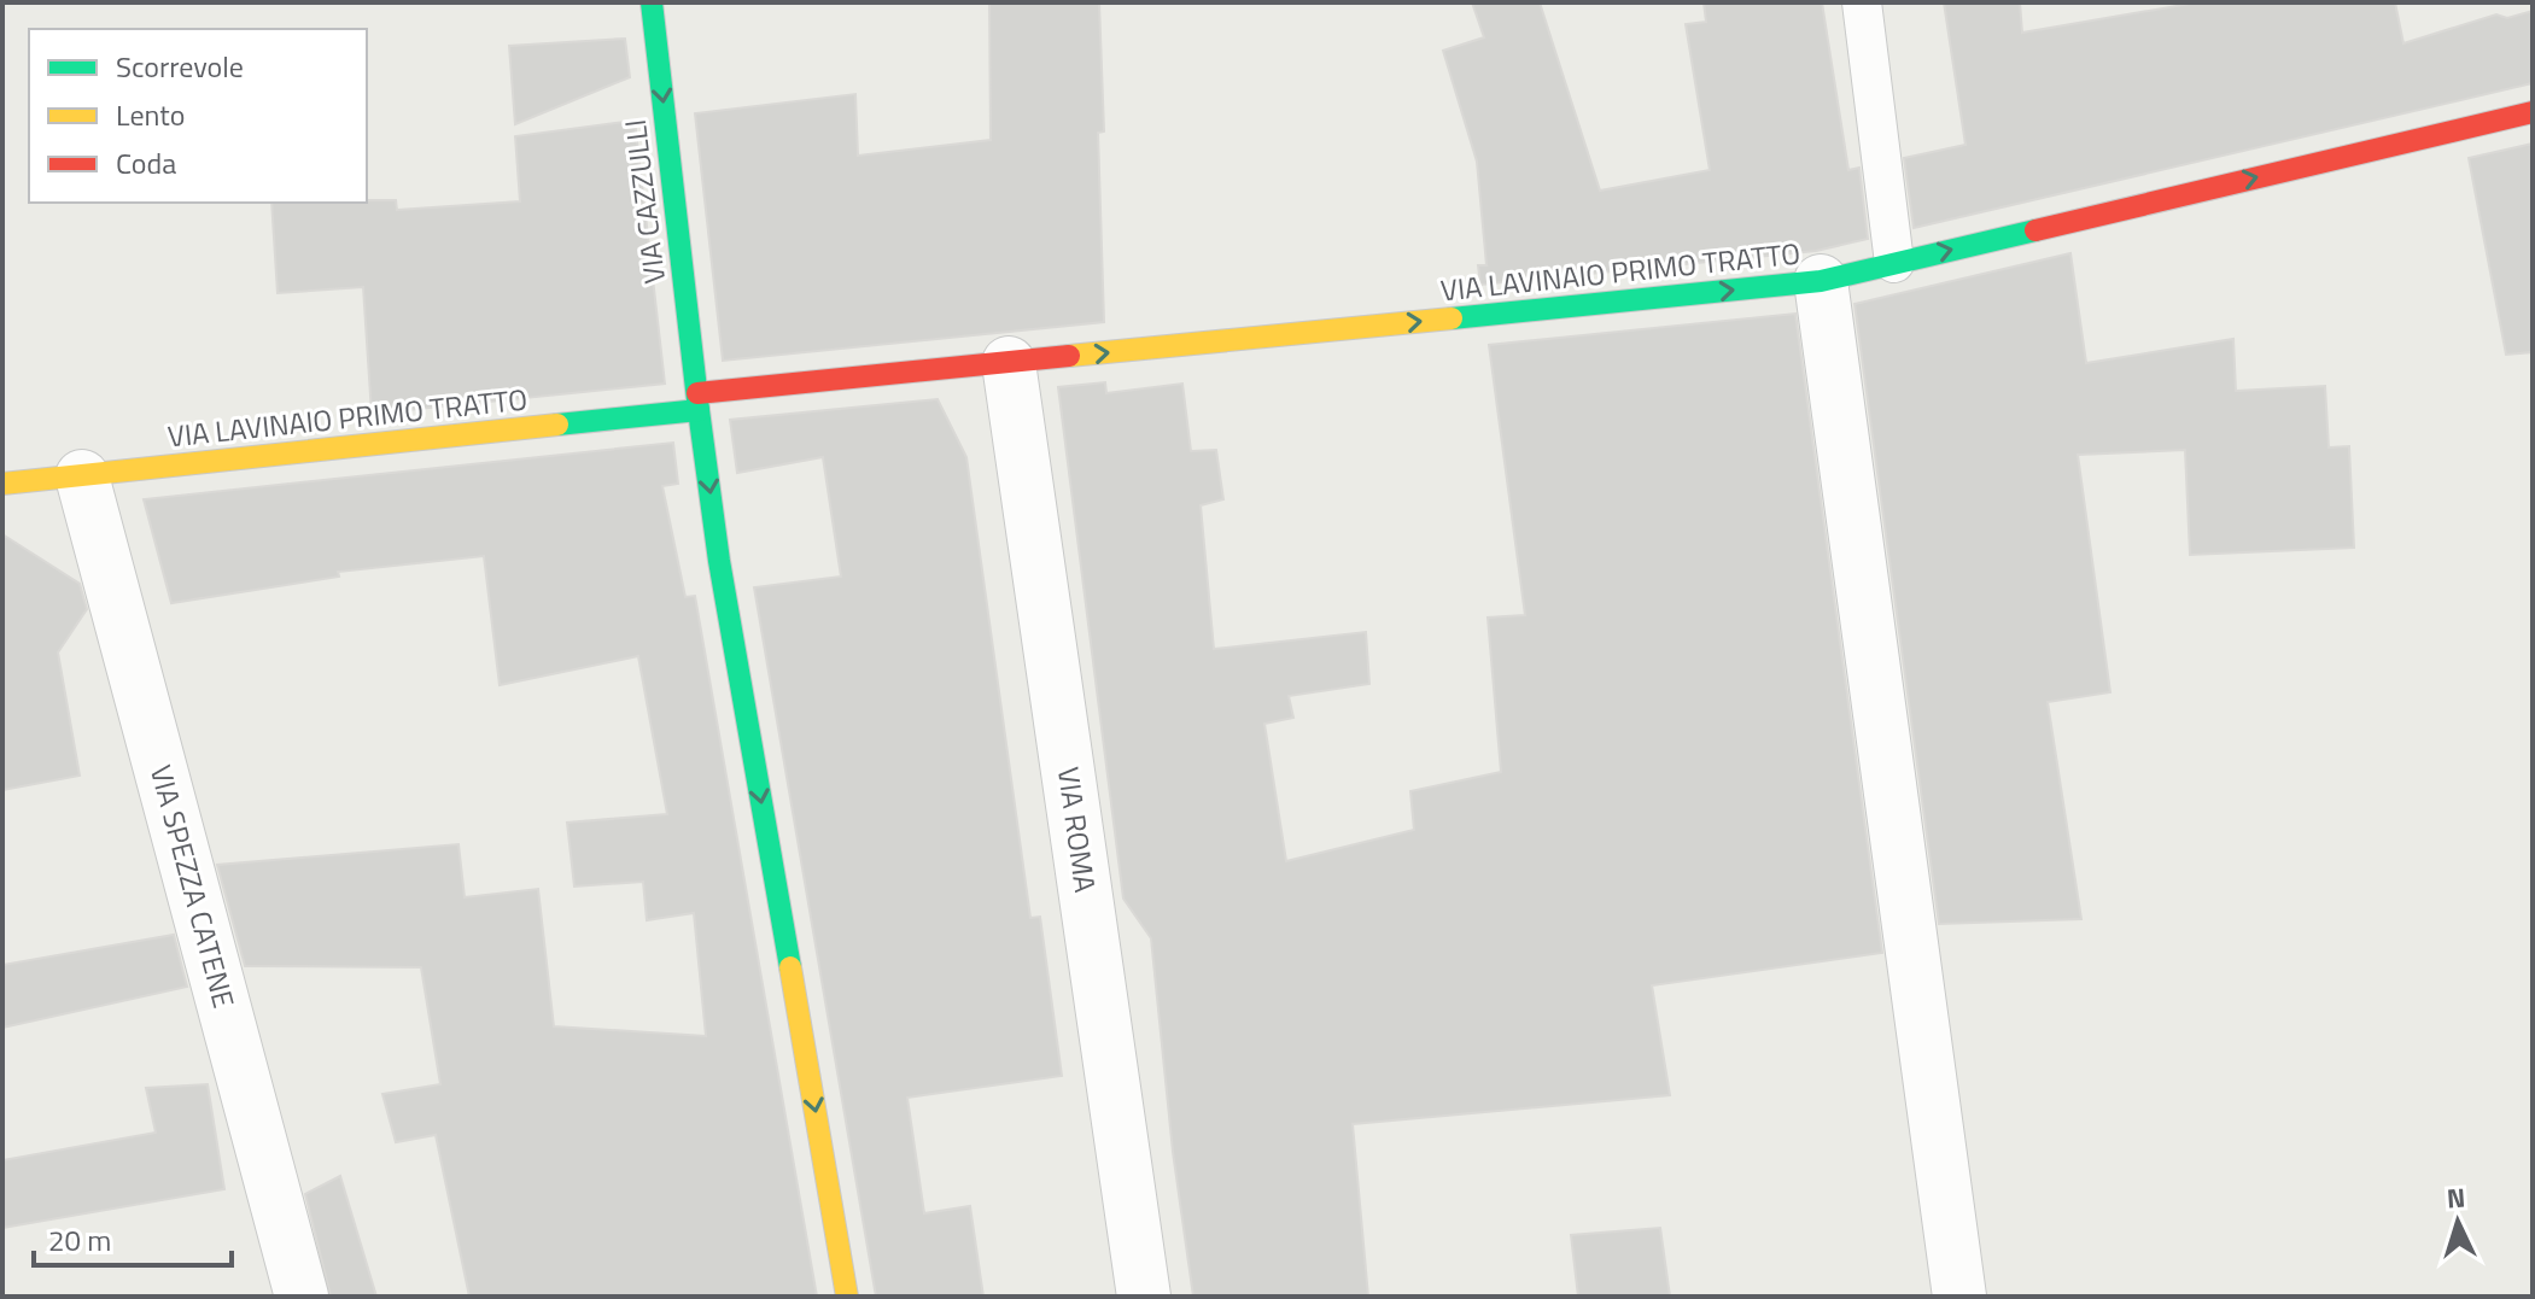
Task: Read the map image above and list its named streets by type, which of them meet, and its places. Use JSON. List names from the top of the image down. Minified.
{"streets":{"street":["VIA CAZZULLI","VIA LAVINAIO PRIMO TRATTO","VIA ROMA","VIA SPEZZA CATENE"]},"crossings":[["VIA CAZZULLI","VIA LAVINAIO PRIMO TRATTO"],["VIA LAVINAIO PRIMO TRATTO","VIA ROMA"],["VIA LAVINAIO PRIMO TRATTO","VIA SPEZZA CATENE"]],"one_way":["VIA CAZZULLI","VIA LAVINAIO PRIMO TRATTO"],"legend":["Scorrevole","Lento","Coda"],"scale_bar":"20 m","north":"top"}
